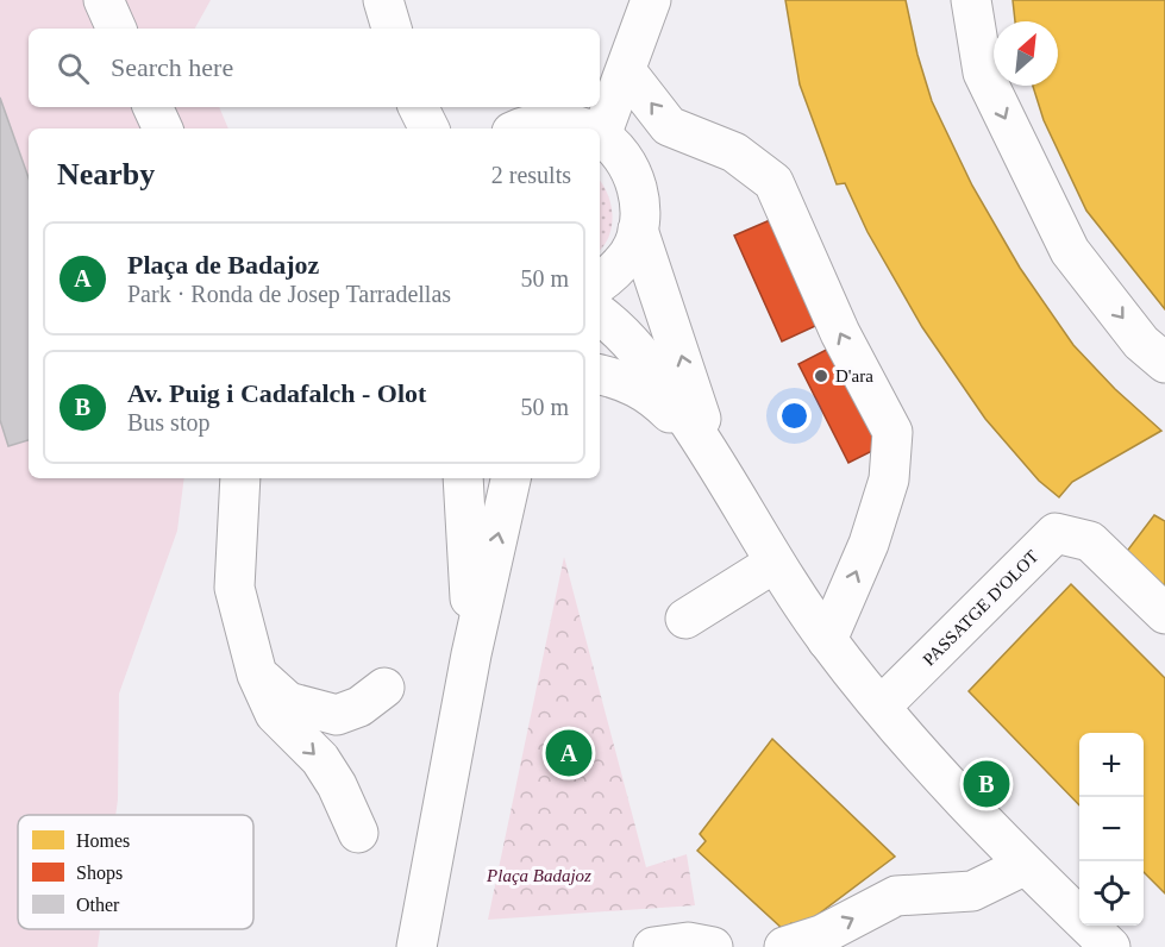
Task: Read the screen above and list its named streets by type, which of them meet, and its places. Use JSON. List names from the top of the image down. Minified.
{"streets":{"street":["PASSATGE D'OLOT"]},"parks":["Plaça Badajoz"],"places":["D'ara"],"legend":["Homes","Shops","Other"],"north":"top right","page":{"search":"Search here","heading":["Nearby","2 results"],"list":[{"mark":"A","name":"Plaça de Badajoz","note":"Park · Ronda de Josep Tarradellas","value":"50 m"},{"mark":"B","name":"Av. Puig i Cadafalch - Olot","note":"Bus stop","value":"50 m"}],"pins":["A","B"],"map_buttons":["+","−"]}}
